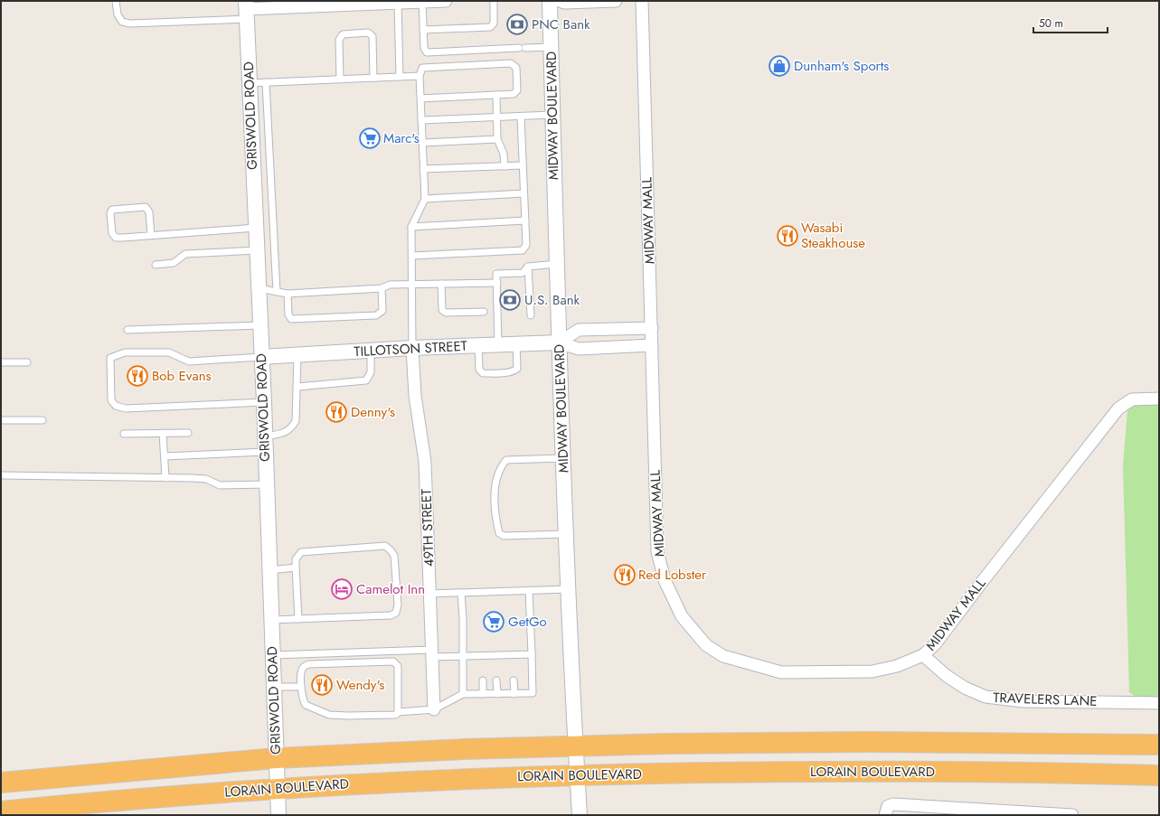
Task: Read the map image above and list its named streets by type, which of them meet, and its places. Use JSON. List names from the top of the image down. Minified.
{"streets":{"highway":["LORAIN BOULEVARD"],"street":["GRISWOLD ROAD","MIDWAY BOULEVARD","MIDWAY MALL","TILLOTSON STREET","49TH STREET","TRAVELERS LANE"]},"crossings":[["GRISWOLD ROAD","TILLOTSON STREET"],["GRISWOLD ROAD","LORAIN BOULEVARD"],["MIDWAY BOULEVARD","TILLOTSON STREET"],["MIDWAY BOULEVARD","LORAIN BOULEVARD"],["MIDWAY MALL","TILLOTSON STREET"],["MIDWAY MALL","TRAVELERS LANE"],["TILLOTSON STREET","49TH STREET"]],"places":{"bank":["PNC Bank","U.S. Bank"],"shop":["Dunham's Sports"],"supermarket":["Marc's","GetGo"],"restaurant":["Wasabi Steakhouse","Bob Evans","Denny's","Red Lobster","Wendy's"],"hotel":["Camelot Inn"]},"scale_bar":"50 m"}
